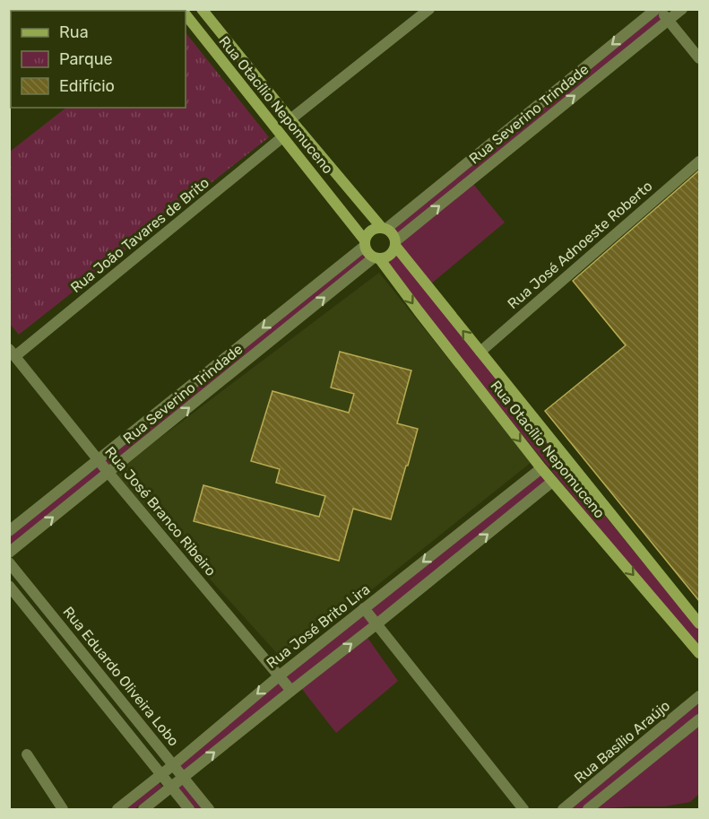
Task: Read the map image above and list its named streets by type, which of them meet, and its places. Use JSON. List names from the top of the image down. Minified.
{"streets":{"street":["Rua Otacílio Nepomuceno","Rua Severino Trindade","Rua João Tavares de Brito","Rua José Adnoeste Roberto","Rua José Branco Ribeiro","Rua José Brito Lira","Rua Eduardo Oliveira Lobo","Rua Basílio Araújo"]},"crossings":[["Rua Otacílio Nepomuceno","Rua Severino Trindade"],["Rua Otacílio Nepomuceno","Rua João Tavares de Brito"],["Rua Otacílio Nepomuceno","Rua José Adnoeste Roberto"],["Rua Otacílio Nepomuceno","Rua José Brito Lira"],["Rua Severino Trindade","Rua José Branco Ribeiro"],["Rua João Tavares de Brito","Rua José Branco Ribeiro"],["Rua José Branco Ribeiro","Rua José Brito Lira"],["Rua José Brito Lira","Rua Eduardo Oliveira Lobo"]],"legend":["Rua","Parque","Edifício"]}
